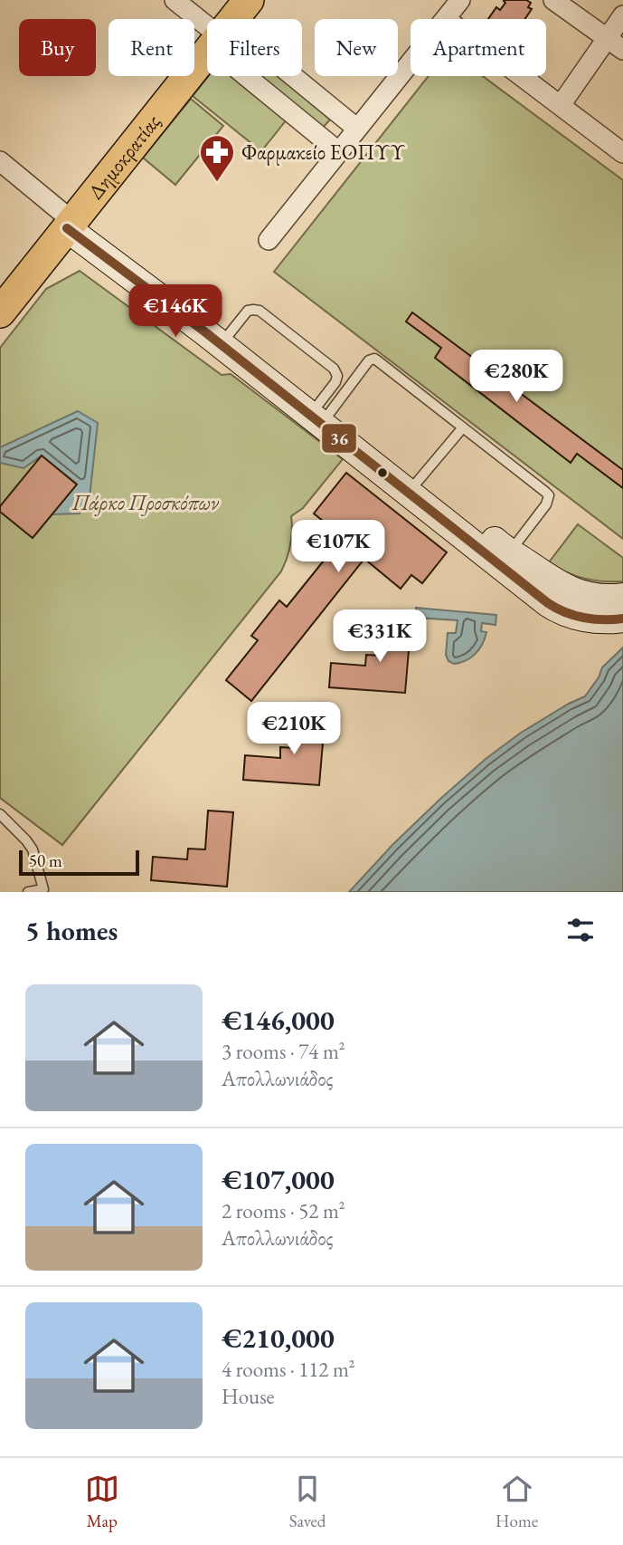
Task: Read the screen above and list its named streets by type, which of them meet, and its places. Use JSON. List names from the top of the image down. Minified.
{"streets":{"main road":["Δημοκρατίας"]},"parks":["Πάρκο Προσκόπων"],"places":{"pharmacy":["Φαρμακείο ΕΟΠΥΥ"]},"lines":["transit line 36"],"scale_bar":"50 m","page":{"chip":["Buy","Rent","Filters","New","Apartment"],"price":["€146K","€280K","€107K","€331K","€210K"],"scale":"50 m","heading":"5 homes","list":[{"name":"€146,000","note":"3 rooms · 74 m² · Απολλωνιάδος"},{"name":"€107,000","note":"2 rooms · 52 m² · Απολλωνιάδος"},{"name":"€210,000","note":"4 rooms · 112 m² · House"}],"tabs":["Map","Saved","Home"]}}
